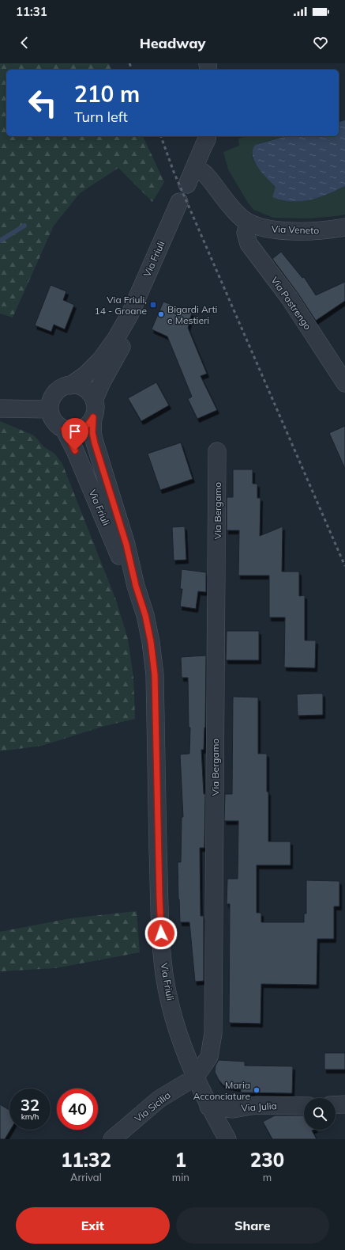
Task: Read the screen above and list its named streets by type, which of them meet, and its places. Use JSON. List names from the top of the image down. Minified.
{"streets":{"street":["Via Veneto","Via Friuli","Via Pastrengo","Via Bergamo","Via Sicilia","Via Julia"]},"crossings":[["Via Veneto","Via Pastrengo"],["Via Friuli","Via Bergamo"],["Via Friuli","Via Sicilia"],["Via Friuli","Via Julia"],["Via Bergamo","Via Sicilia"]],"places":{"transit":["Via Friuli, 14 - Groane"],"other":["Bigardi Arti e Mestieri","Maria Acconciature"]},"page":{"status":"11:31","header":"Headway","turn":["210 m","Turn left"],"speed":"32 km/h","limit":"40","eta":["11:32","Arrival","1","min","230","m"],"buttons":["Exit","Share"]}}
